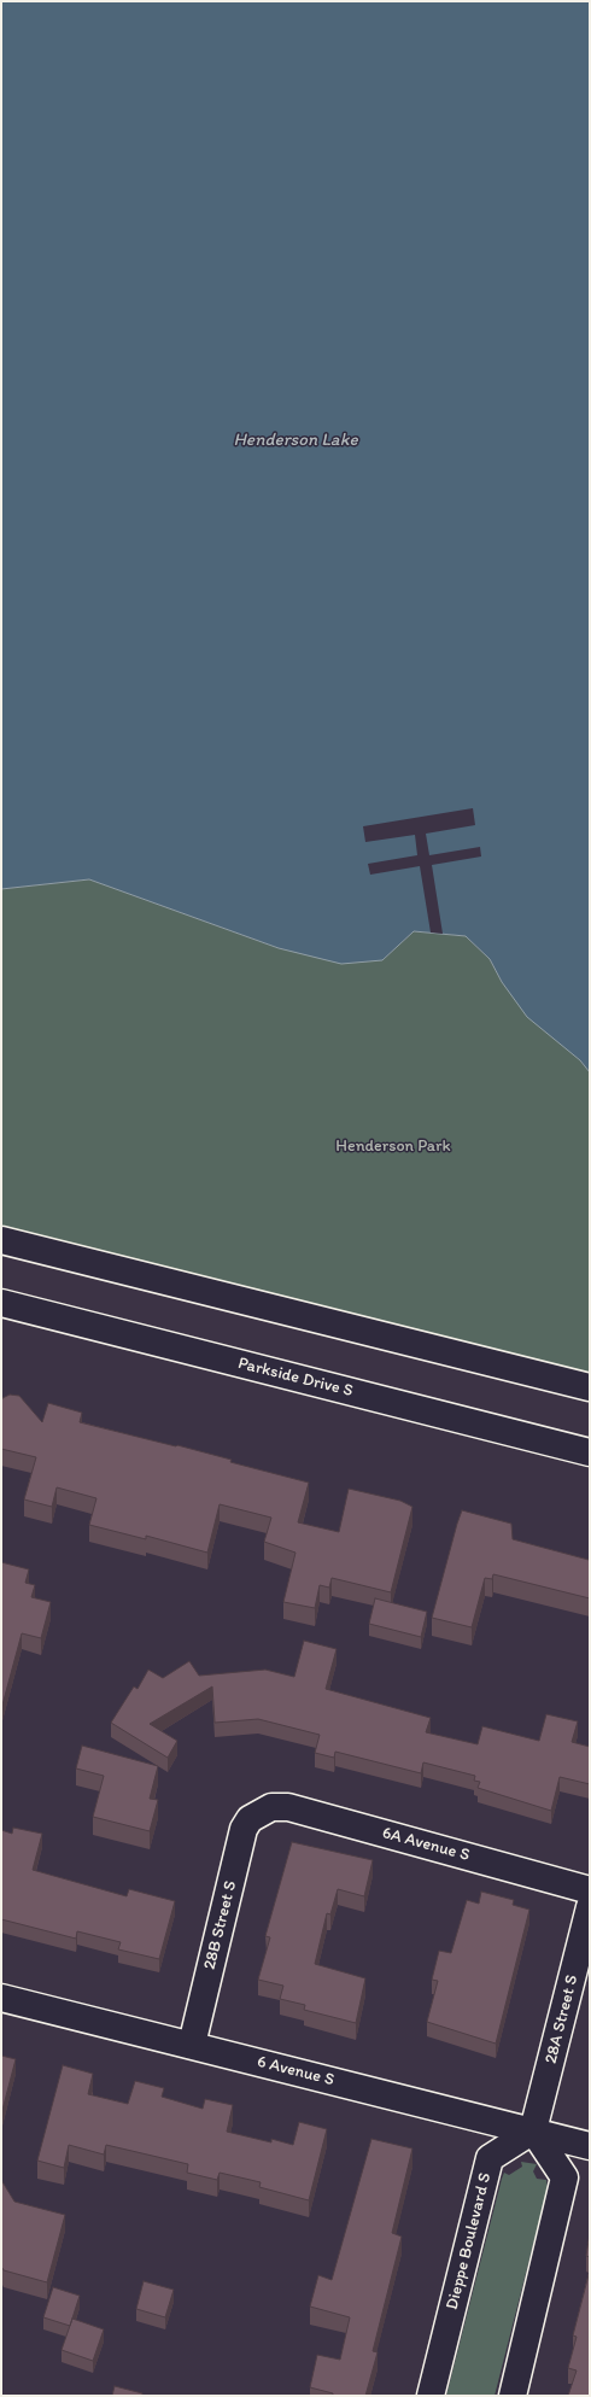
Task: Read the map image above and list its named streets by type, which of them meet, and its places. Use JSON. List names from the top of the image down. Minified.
{"streets":{"street":["Parkside Drive S","6A Avenue S","28B Street S","28A Street S","6 Avenue S","Dieppe Boulevard S"]},"crossings":[["6A Avenue S","28B Street S"],["28B Street S","6 Avenue S"],["28A Street S","6 Avenue S"],["28A Street S","Dieppe Boulevard S"],["6 Avenue S","Dieppe Boulevard S"]],"water":["Henderson Lake"],"parks":["Henderson Park"]}
